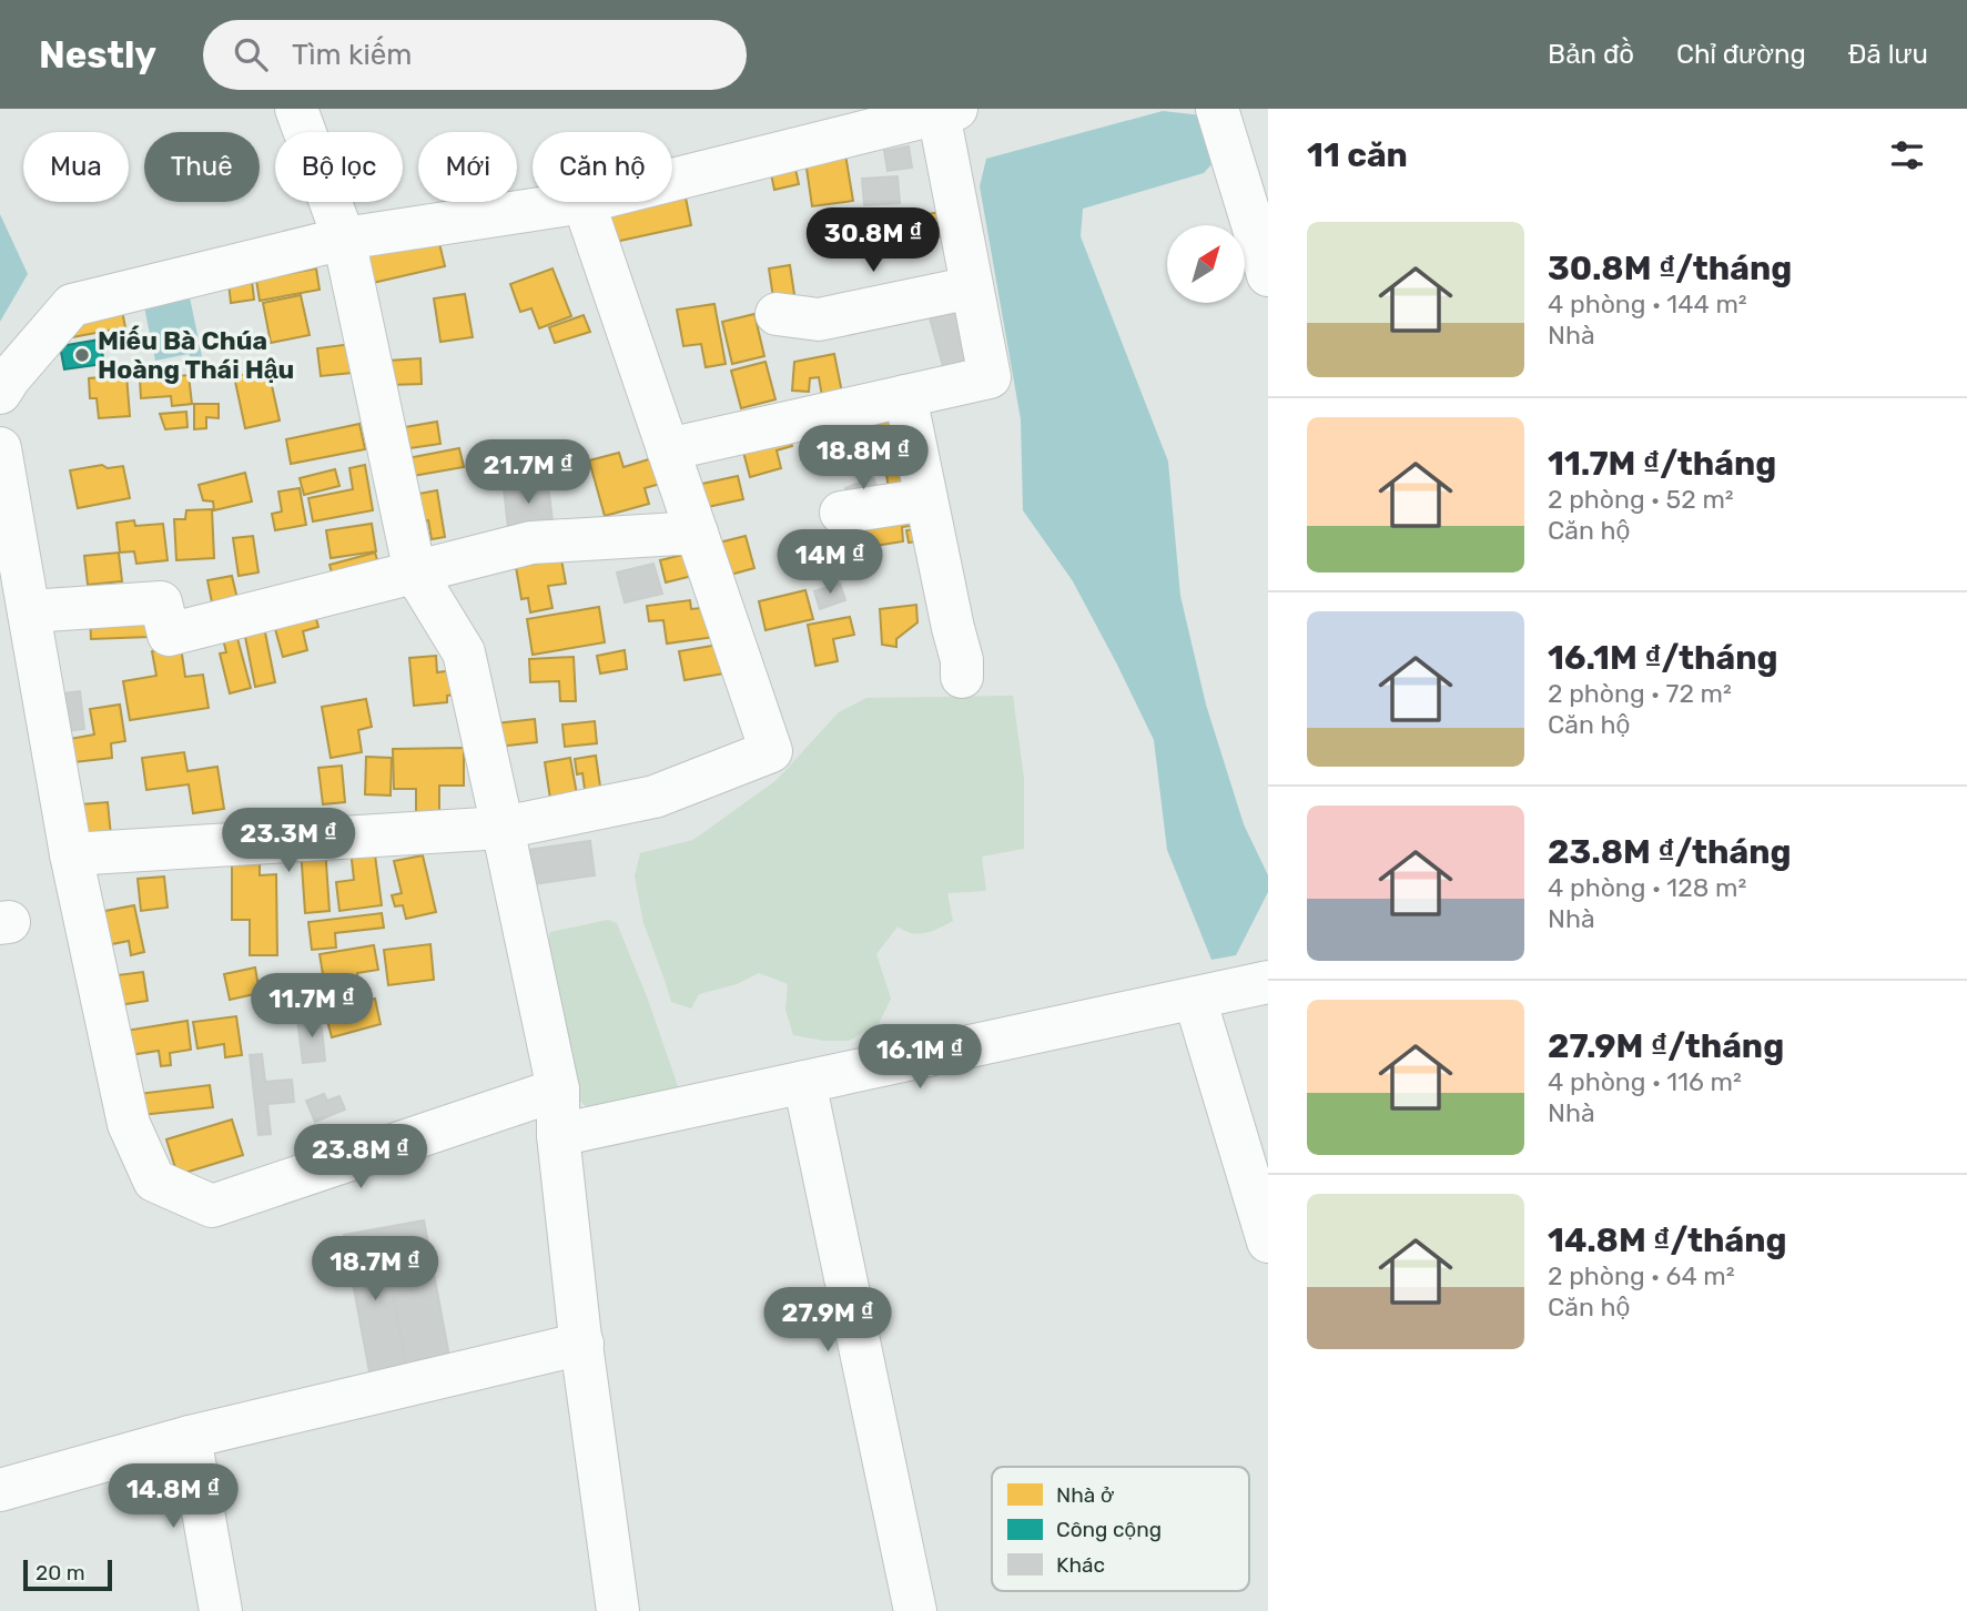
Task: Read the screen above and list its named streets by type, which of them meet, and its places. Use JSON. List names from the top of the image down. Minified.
{"places":["Miếu Bà Chúa Hoàng Thái Hậu"],"legend":["Nhà ở","Công cộng","Khác"],"scale_bar":"20 m","north":"top right","page":{"header":"Nestly","search":"Tìm kiếm","nav":["Bản đồ","Chỉ đường","Đã lưu"],"heading":"11 căn","chip":["Mua","Thuê","Bộ lọc","Mới","Căn hộ"],"list":[{"name":"30.8M ₫/tháng","note":"4 phòng · 144 m² · Nhà"},{"name":"11.7M ₫/tháng","note":"2 phòng · 52 m² · Căn hộ"},{"name":"16.1M ₫/tháng","note":"2 phòng · 72 m² · Căn hộ"},{"name":"23.8M ₫/tháng","note":"4 phòng · 128 m² · Nhà"},{"name":"27.9M ₫/tháng","note":"4 phòng · 116 m² · Nhà"},{"name":"14.8M ₫/tháng","note":"2 phòng · 64 m² · Căn hộ"}],"price":["30.8M ₫","18.8M ₫","21.7M ₫","14M ₫","23.3M ₫","11.7M ₫","16.1M ₫","23.8M ₫","18.7M ₫","27.9M ₫","14.8M ₫"],"scale":"20 m"}}
